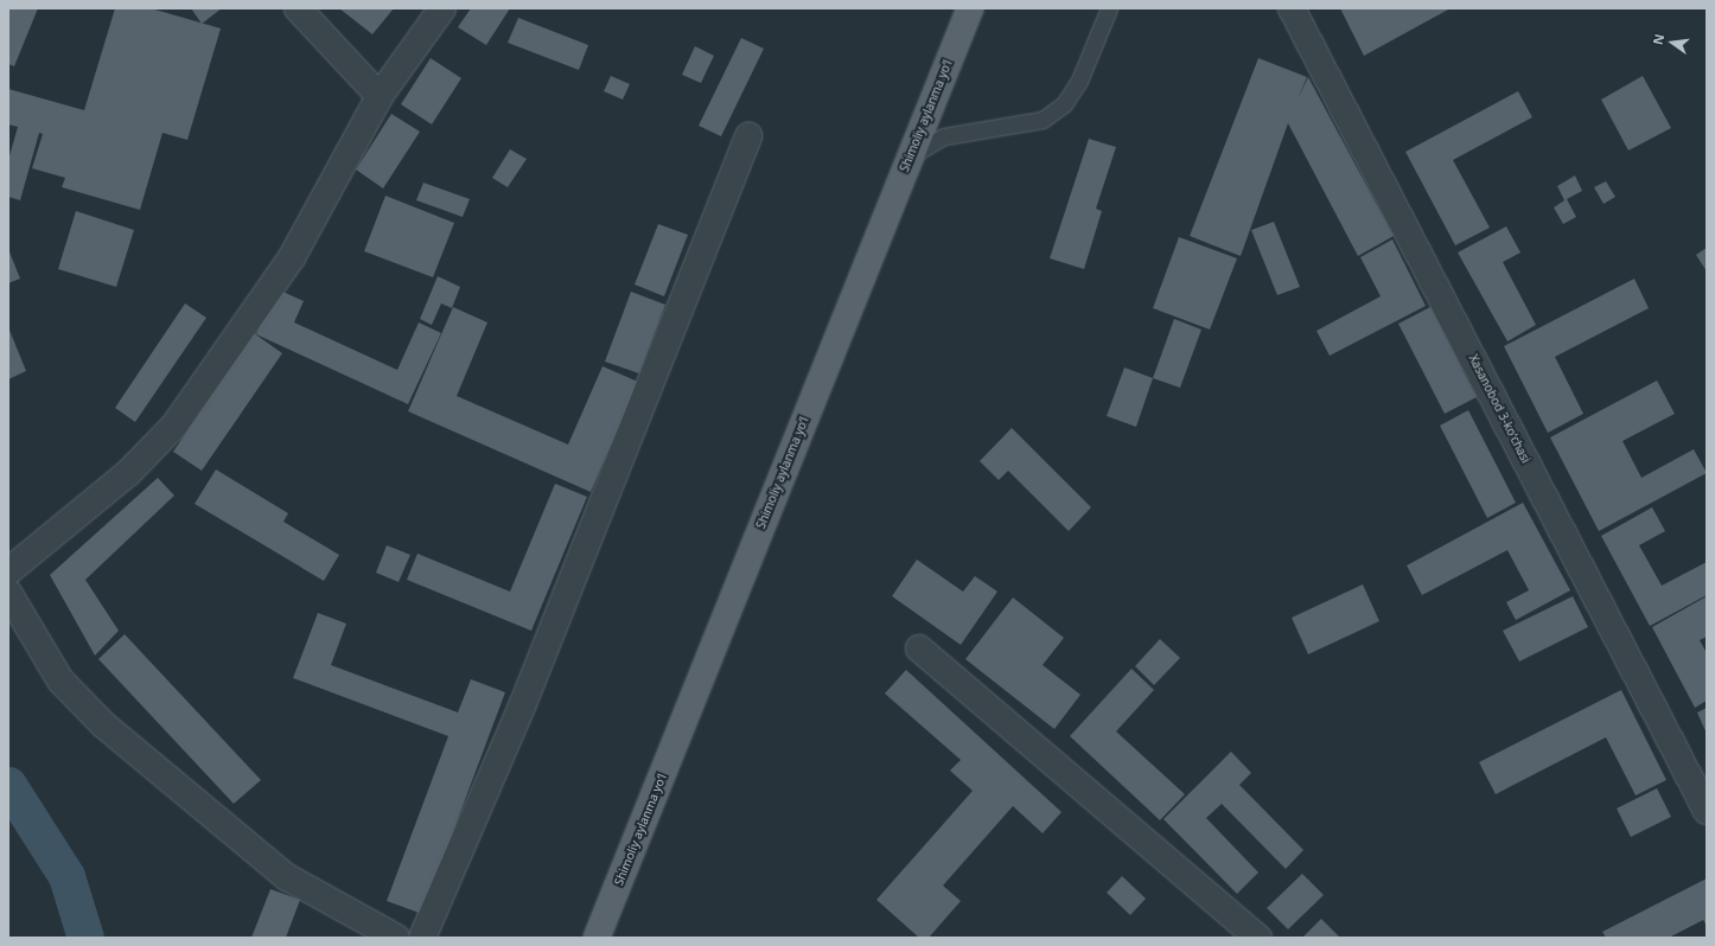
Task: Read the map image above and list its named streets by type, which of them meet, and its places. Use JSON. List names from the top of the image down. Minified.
{"streets":{"main road":["Shimoliy aylanma yoʻl"],"street":["Xasanobod 3-koʻchasi"]},"north":"left"}
